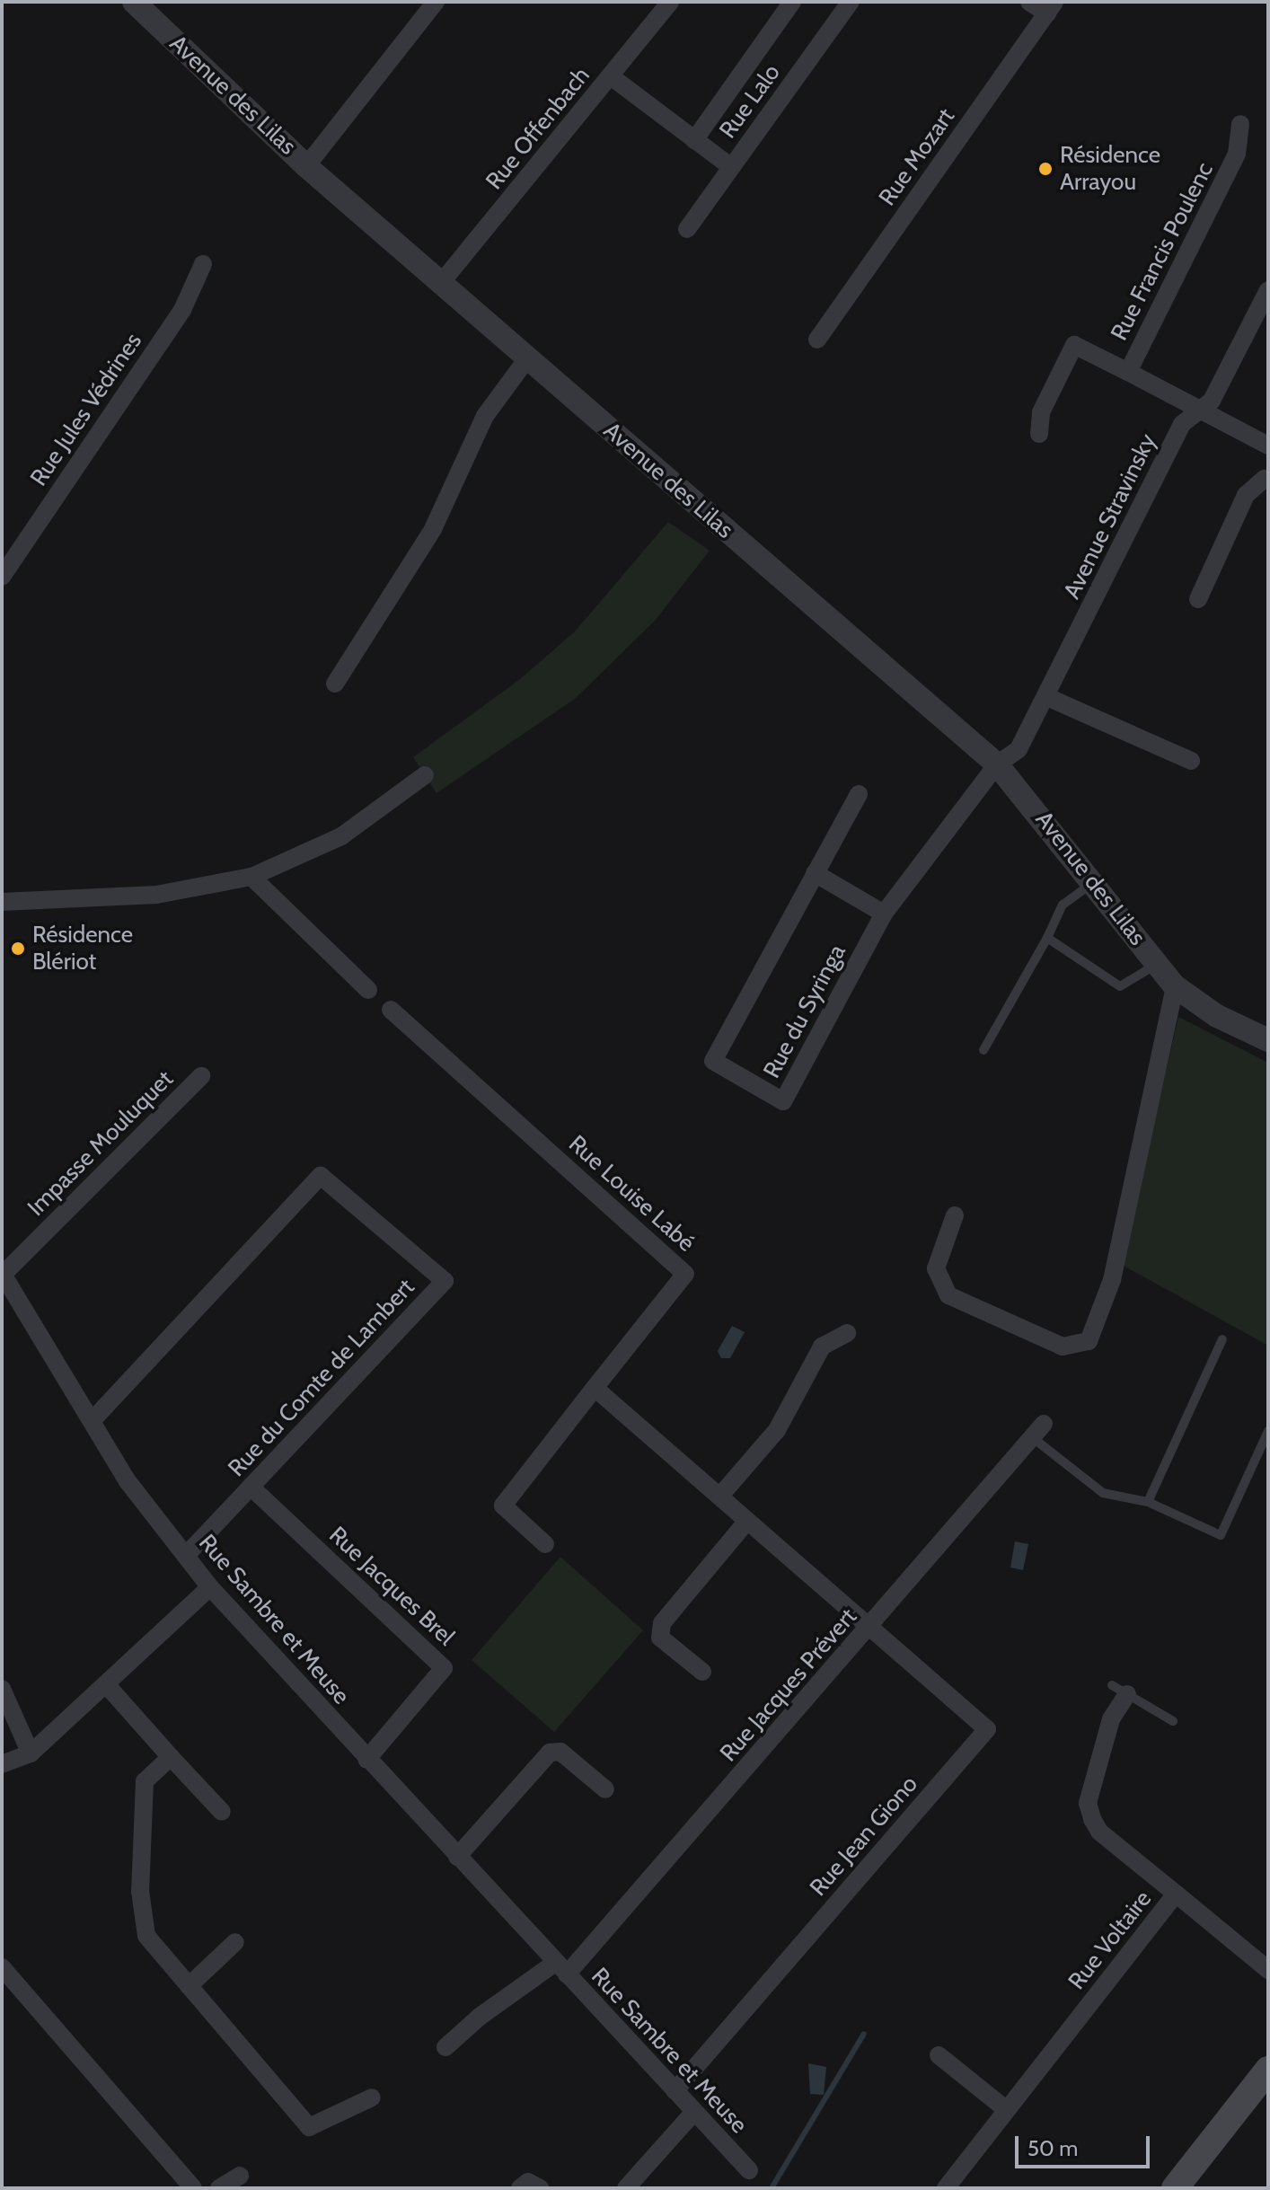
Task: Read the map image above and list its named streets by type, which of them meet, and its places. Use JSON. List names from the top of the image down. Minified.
{"streets":{"street":["Avenue des Lilas","Rue Lalo","Rue Offenbach","Rue Mozart","Rue Francis Poulenc","Rue Jules Védrines","Avenue Stravinsky","Rue du Syringa","Impasse Mouluquet","Rue Louise Labé","Rue du Comte de Lambert","Rue Jacques Brel","Rue Sambre et Meuse","Rue Jacques Prévert","Rue Jean Giono","Rue Voltaire"]},"crossings":[["Avenue des Lilas","Rue Offenbach"],["Avenue des Lilas","Avenue Stravinsky"],["Avenue des Lilas","Rue du Syringa"],["Avenue Stravinsky","Rue du Syringa"],["Impasse Mouluquet","Rue Sambre et Meuse"],["Rue du Comte de Lambert","Rue Jacques Brel"],["Rue du Comte de Lambert","Rue Sambre et Meuse"],["Rue Jacques Brel","Rue Sambre et Meuse"],["Rue Sambre et Meuse","Rue Jacques Prévert"],["Rue Sambre et Meuse","Rue Jean Giono"],["Rue Jacques Prévert","Rue Jean Giono"]],"places":["Résidence Arrayou","Résidence Blériot"],"scale_bar":"50 m"}
